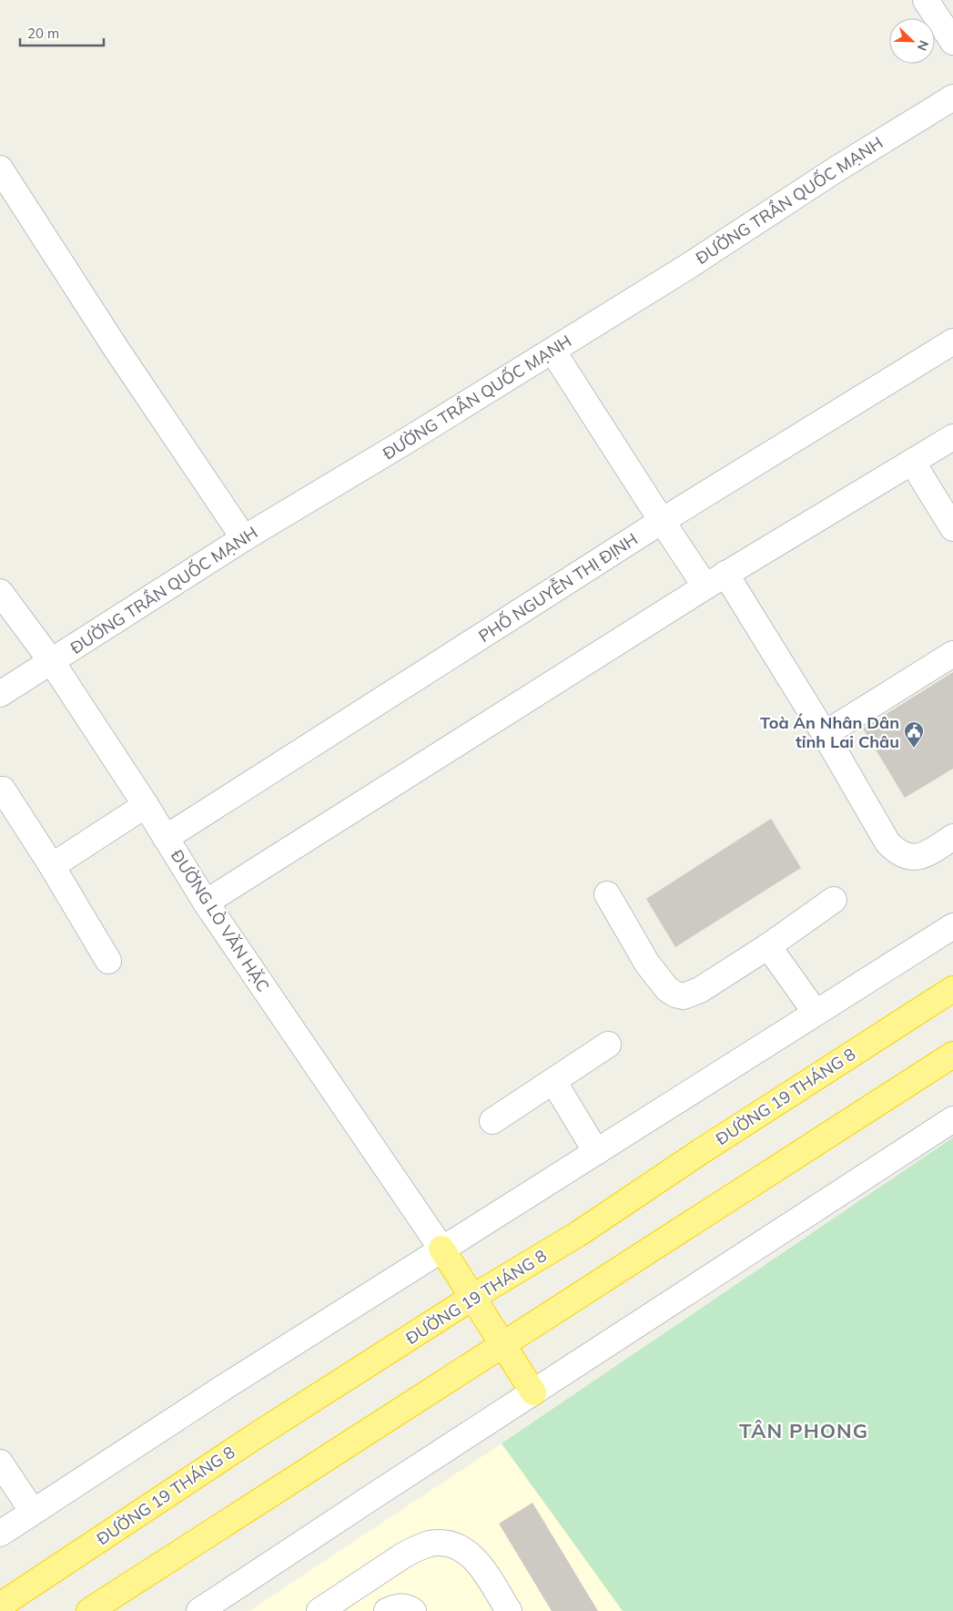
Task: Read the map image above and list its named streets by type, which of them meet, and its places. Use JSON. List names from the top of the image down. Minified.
{"streets":{"highway":["ĐƯỜNG 19 THÁNG 8"],"street":["ĐƯỜNG TRẦN QUỐC MẠNH","PHỐ NGUYỄN THỊ ĐỊNH","ĐƯỜNG LÒ VĂN HẶC"]},"crossings":[["ĐƯỜNG TRẦN QUỐC MẠNH","ĐƯỜNG LÒ VĂN HẶC"],["PHỐ NGUYỄN THỊ ĐỊNH","ĐƯỜNG LÒ VĂN HẶC"]],"districts":["TÂN PHONG"],"places":{"public building":["Toà Án Nhân Dân tỉnh Lai Châu"]},"scale_bar":"20 m","north":"bottom right"}
